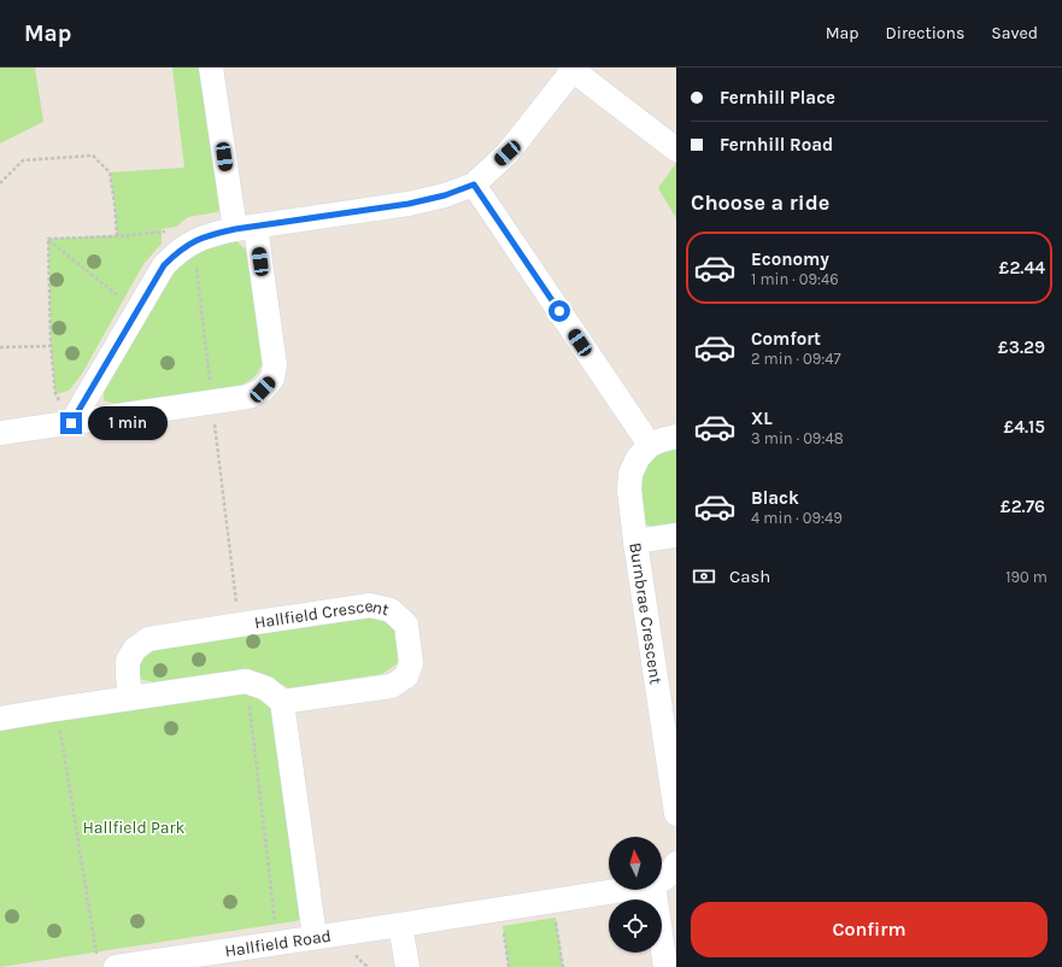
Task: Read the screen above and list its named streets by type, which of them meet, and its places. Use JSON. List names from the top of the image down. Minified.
{"streets":{"street":["Burnbrae Crescent","Hallfield Crescent","Hallfield Road"]},"parks":["Hallfield Park"],"north":"top","page":{"header":"Map","nav":["Map","Directions","Saved"],"banner":["Fernhill Place","Fernhill Road"],"heading":"Choose a ride","list":[{"name":"Economy","note":"1 min · 09:46","value":"£2.44"},{"name":"Comfort","note":"2 min · 09:47","value":"£3.29"},{"name":"XL","note":"3 min · 09:48","value":"£4.15"},{"name":"Black","note":"4 min · 09:49","value":"£2.76"}],"bubble":"1 min","pay":["Cash","190 m"],"buttons":"Confirm"}}
